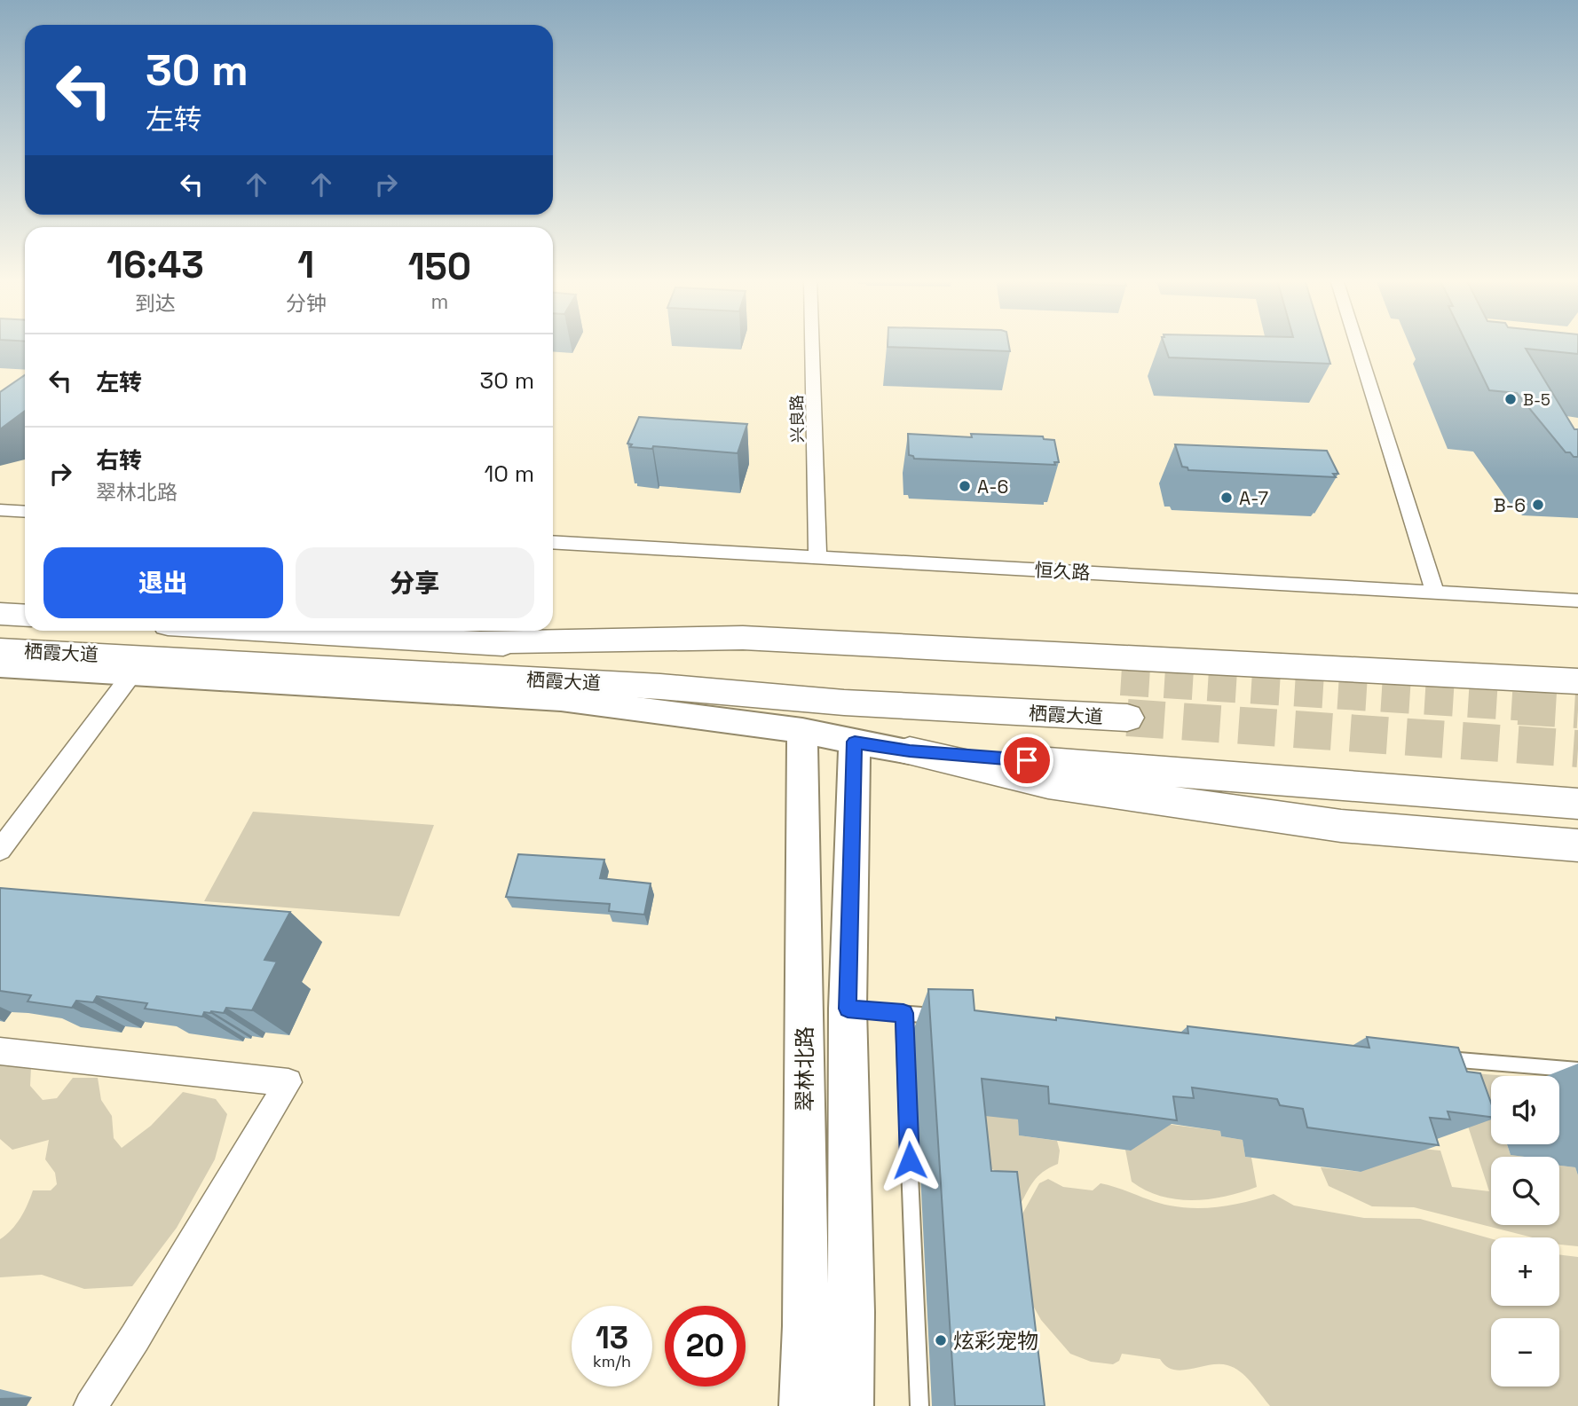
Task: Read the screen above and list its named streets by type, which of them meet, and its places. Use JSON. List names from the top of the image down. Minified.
{"streets":{"main road":["栖霞大道","翠林北路"],"street":["兴良路","恒久路"]},"crossings":[["兴良路","恒久路"]],"places":["B-5","A-6","A-7","B-6","炫彩宠物"],"page":{"turn":["30 m","左转"],"eta":["16:43","到达","1","分钟","150","m"],"list":[{"name":"左转","value":"30 m"},{"name":"右转","note":"翠林北路","value":"10 m"}],"buttons":["退出","分享"],"map_buttons":["+","−"],"speed":"13 km/h","limit":"20"}}
